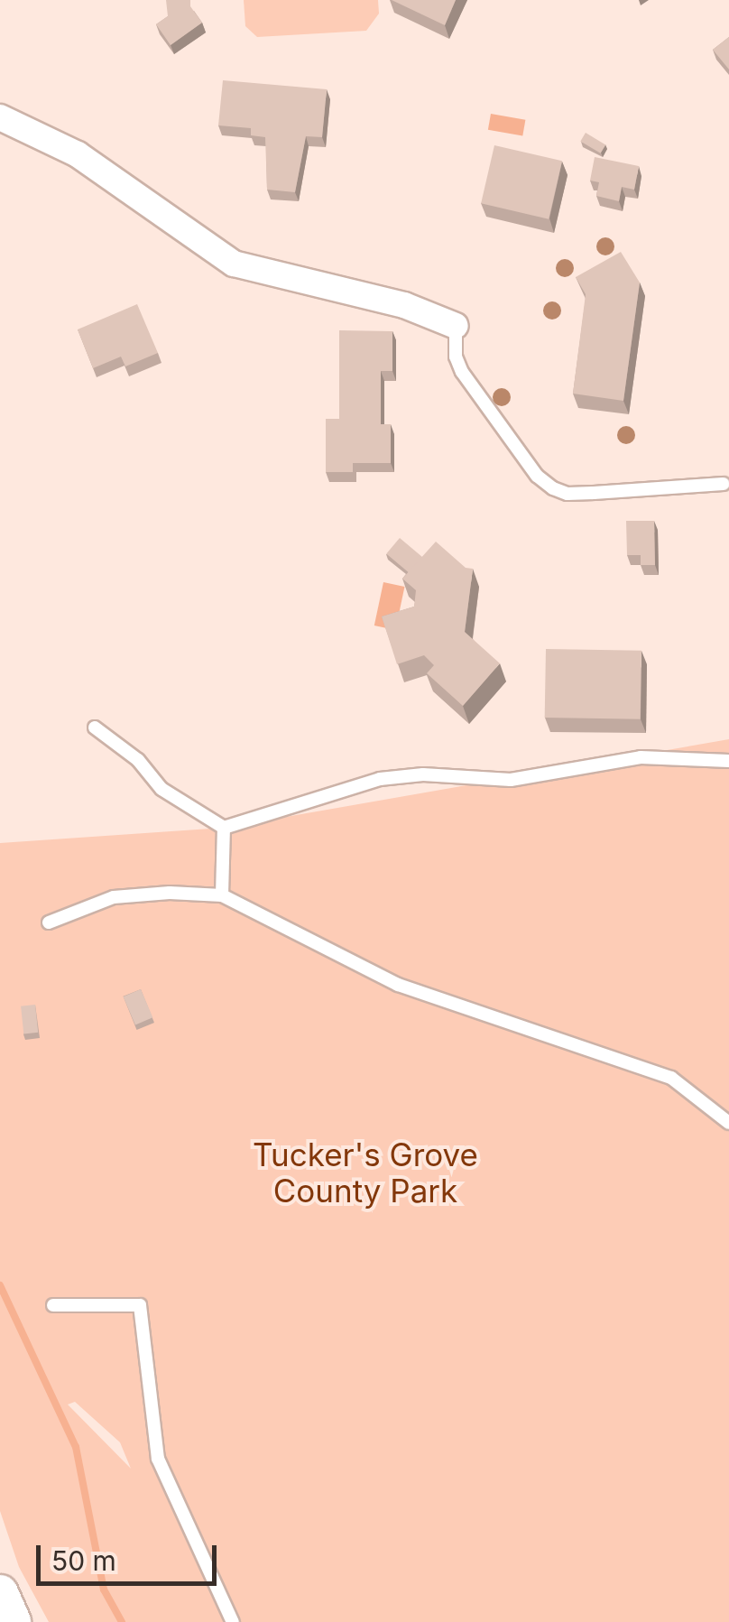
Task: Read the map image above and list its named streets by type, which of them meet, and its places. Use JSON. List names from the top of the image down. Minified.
{"parks":["Tucker's Grove County Park"],"scale_bar":"50 m"}
